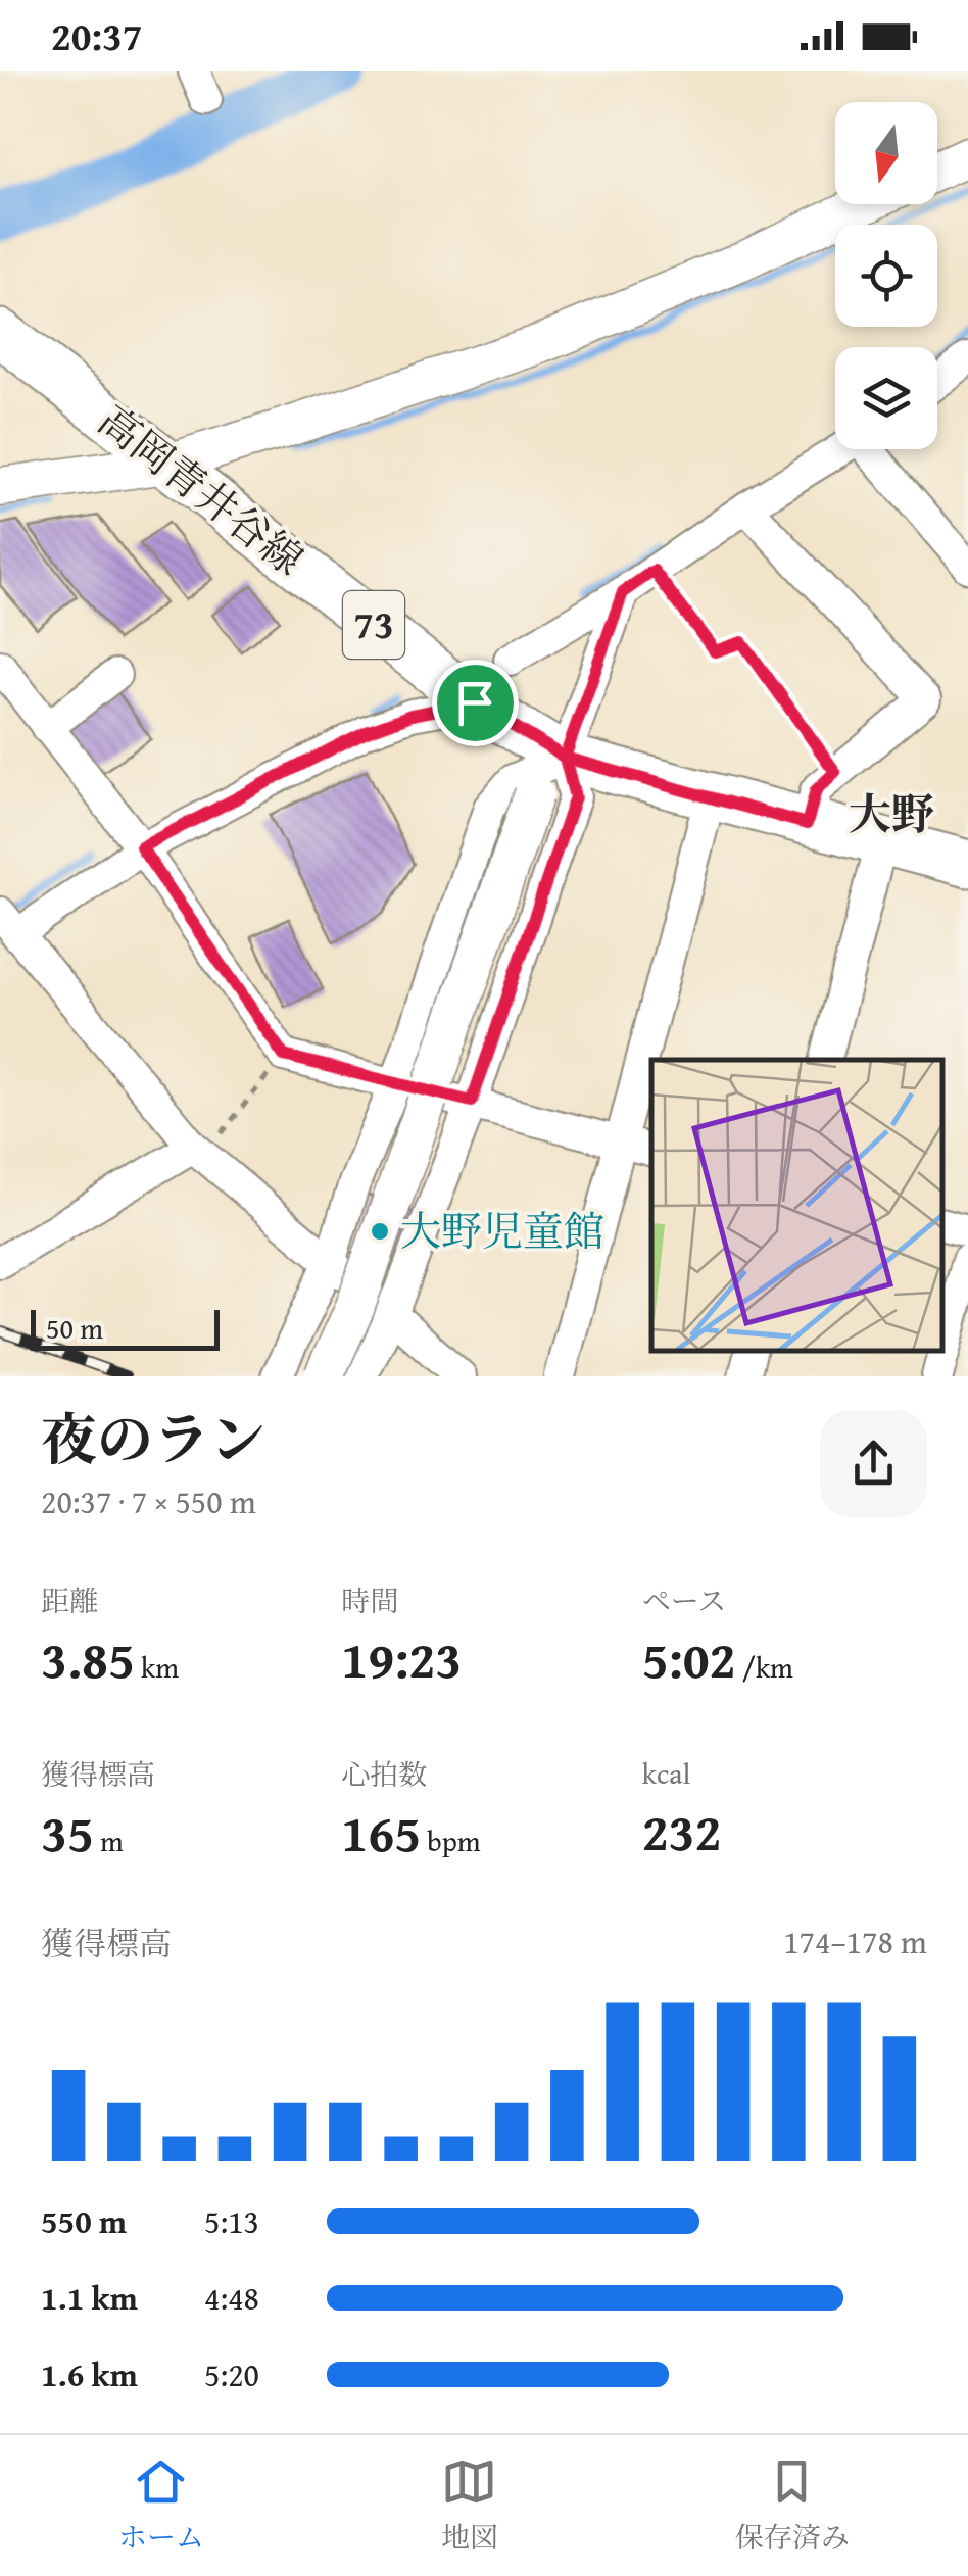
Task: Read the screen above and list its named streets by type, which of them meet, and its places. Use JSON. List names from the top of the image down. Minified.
{"streets":{"main road":["高岡青井谷線","73"]},"districts":["大野"],"places":["大野児童館"],"scale_bar":"50 m","north":"bottom","page":{"status":"20:37","scale":"50 m","heading":["夜のラン","20:37 · 7 × 550 m"],"stats":[["距離","3.85 km"],["時間","19:23"],["ペース","5:02 /km"],["獲得標高","35 m"],["心拍数","165 bpm"],["kcal","232"]],"chart":["獲得標高","174–178 m"],"list":[{"name":"550 m","note":"5:13"},{"name":"1.1 km","note":"4:48"},{"name":"1.6 km","note":"5:20"}],"tabs":["ホーム","地図","保存済み"]}}
